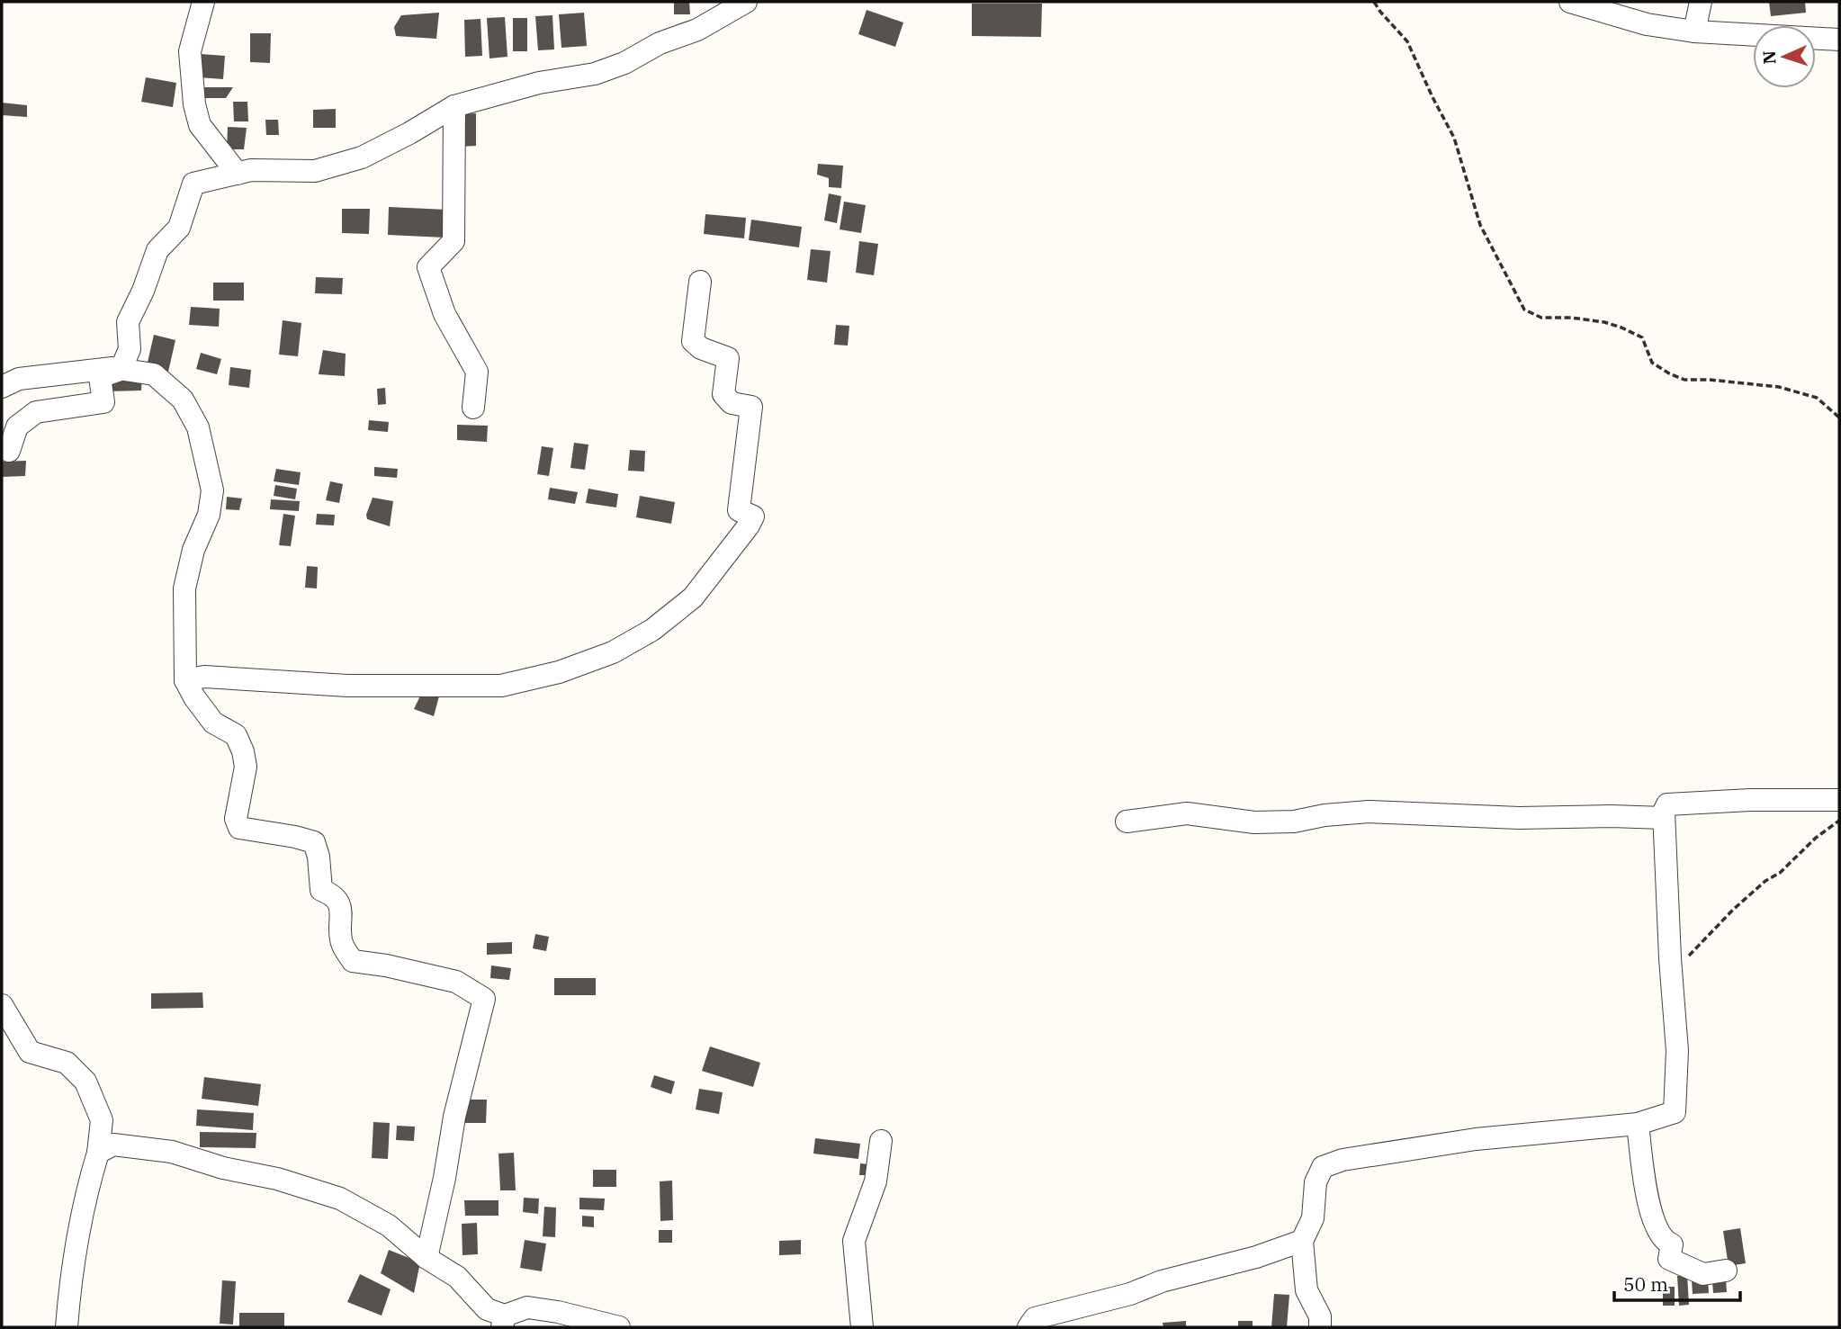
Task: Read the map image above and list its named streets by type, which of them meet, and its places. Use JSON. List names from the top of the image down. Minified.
{"scale_bar":"50 m","north":"left"}
